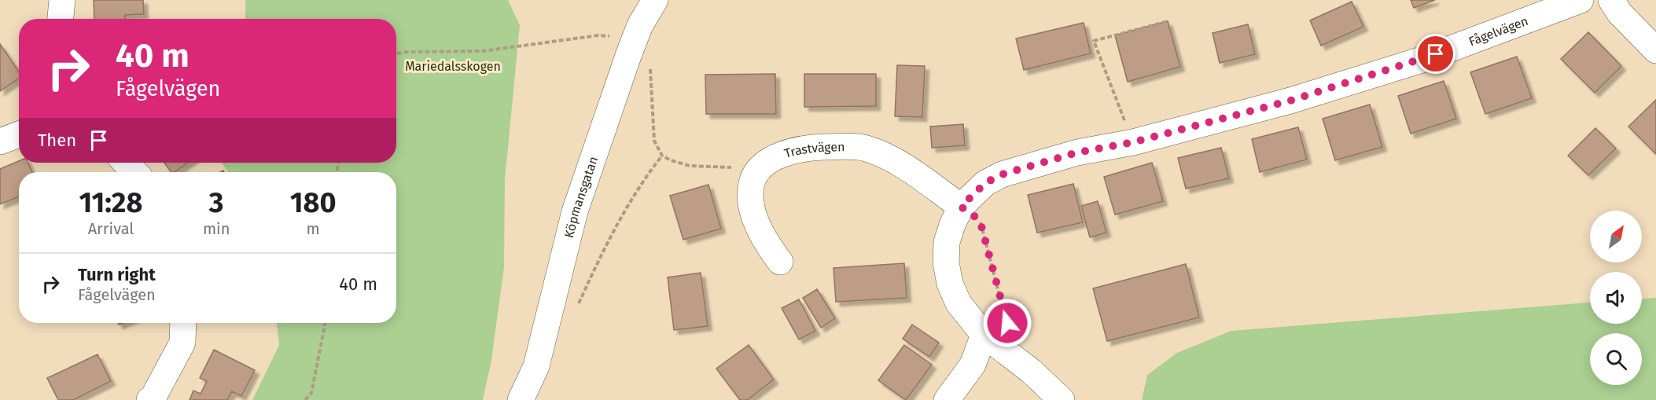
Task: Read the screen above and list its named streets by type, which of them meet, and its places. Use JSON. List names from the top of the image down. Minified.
{"streets":{"street":["Fågelvägen","Trastvägen","Köpmansgatan"]},"crossings":[["Fågelvägen","Trastvägen"]],"parks":["Mariedalsskogen"],"north":"top right","page":{"turn":["40 m","Fågelvägen"],"then":"Then","eta":["11:28","Arrival","3","min","180","m"],"list":[{"name":"Turn right","note":"Fågelvägen","value":"40 m"}]}}
